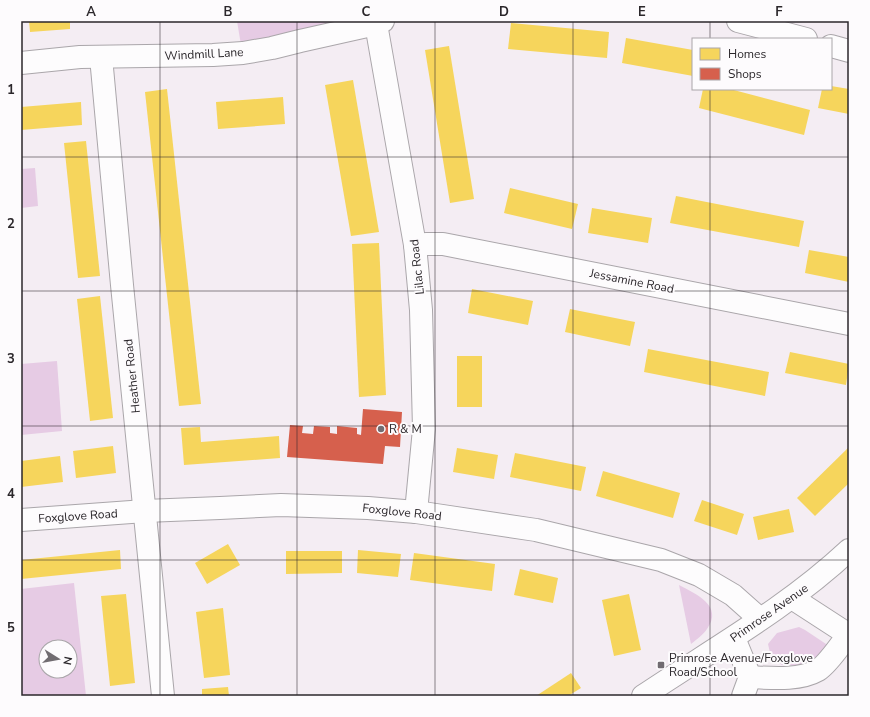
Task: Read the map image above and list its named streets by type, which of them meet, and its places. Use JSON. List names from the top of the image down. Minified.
{"streets":{"street":["Windmill Lane","Lilac Road","Jessamine Road","Heather Road","Foxglove Road","Primrose Avenue"]},"crossings":[["Windmill Lane","Lilac Road"],["Windmill Lane","Heather Road"],["Lilac Road","Jessamine Road"],["Lilac Road","Foxglove Road"],["Heather Road","Foxglove Road"],["Foxglove Road","Primrose Avenue"]],"places":{"other":["R & M"],"transit":["Primrose Avenue/Foxglove Road/School"]},"legend":["Homes","Shops"],"north":"right","grid":{"columns":["A","B","C","D","E","F"],"rows":["1","2","3","4","5"]}}
